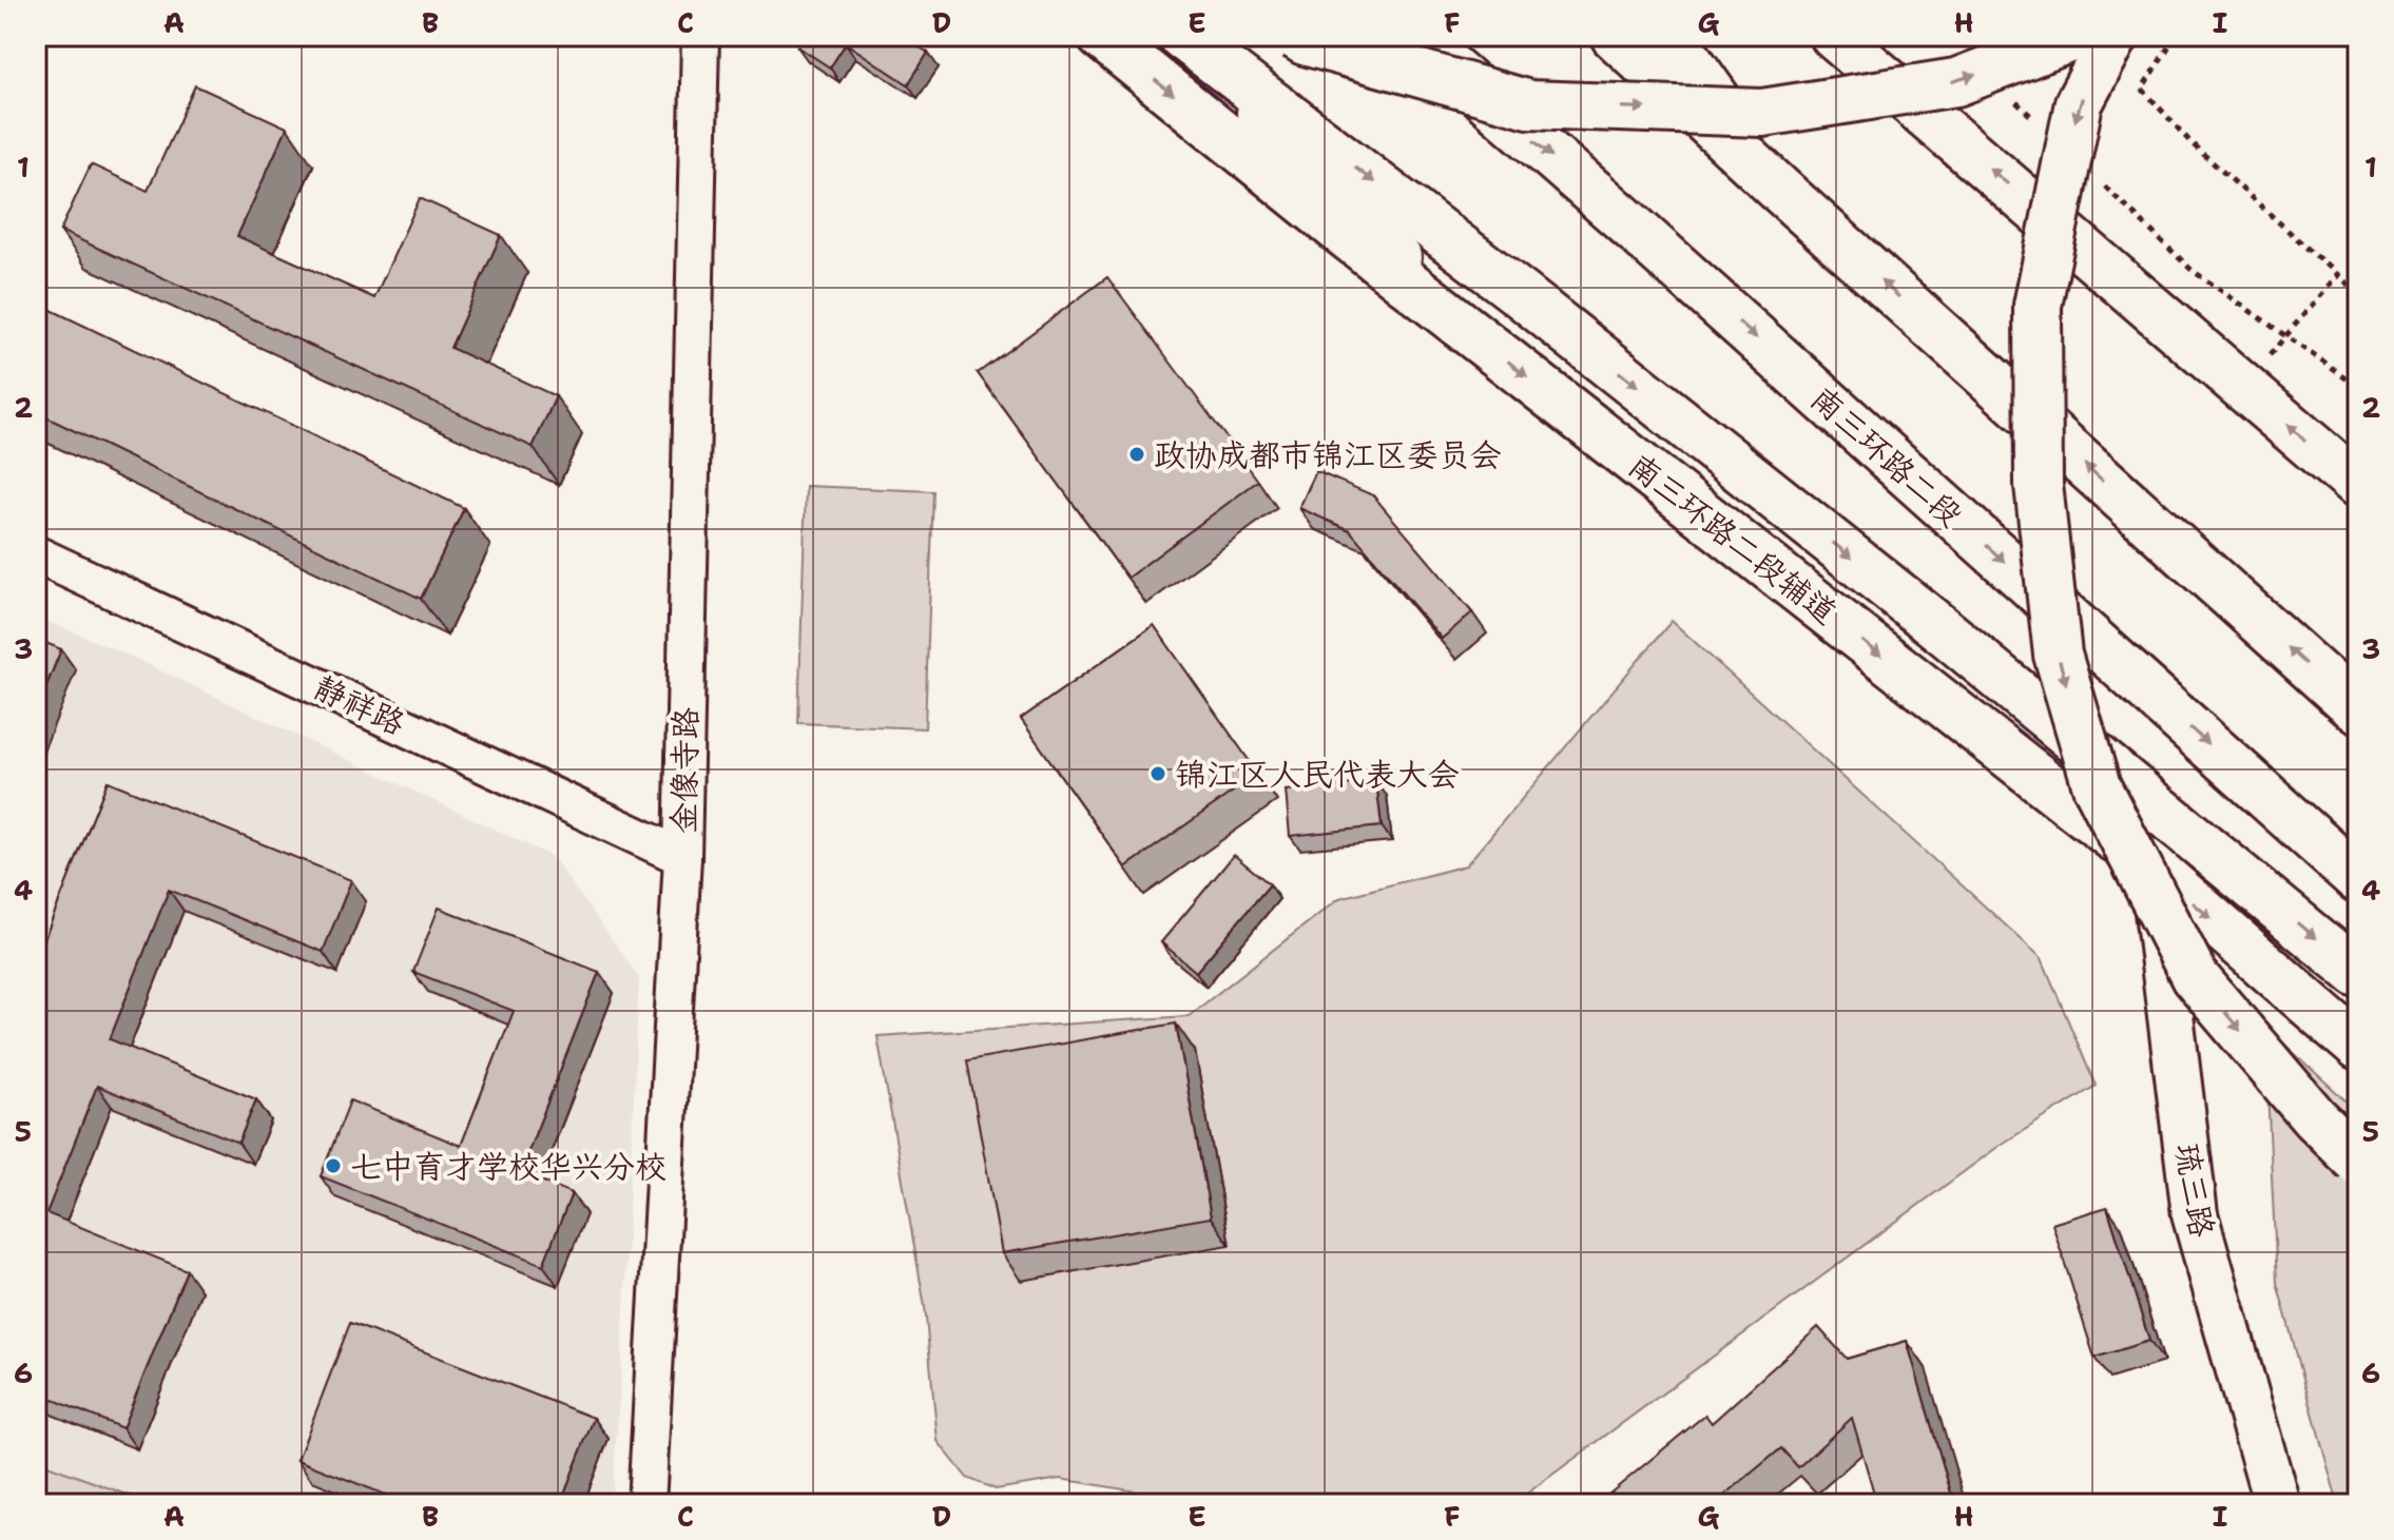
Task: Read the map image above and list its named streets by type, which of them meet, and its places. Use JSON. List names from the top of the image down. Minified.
{"streets":{"main road":["南三环路二段","南三环路二段辅道"],"street":["静祥路","金像寺路","琉三路"]},"crossings":[["南三环路二段辅道","琉三路"],["静祥路","金像寺路"]],"places":["政协成都市锦江区委员会","锦江区人民代表大会","七中育才学校华兴分校"],"grid":{"columns":["A","B","C","D","E","F","G","H","I"],"rows":["1","2","3","4","5","6"]}}
